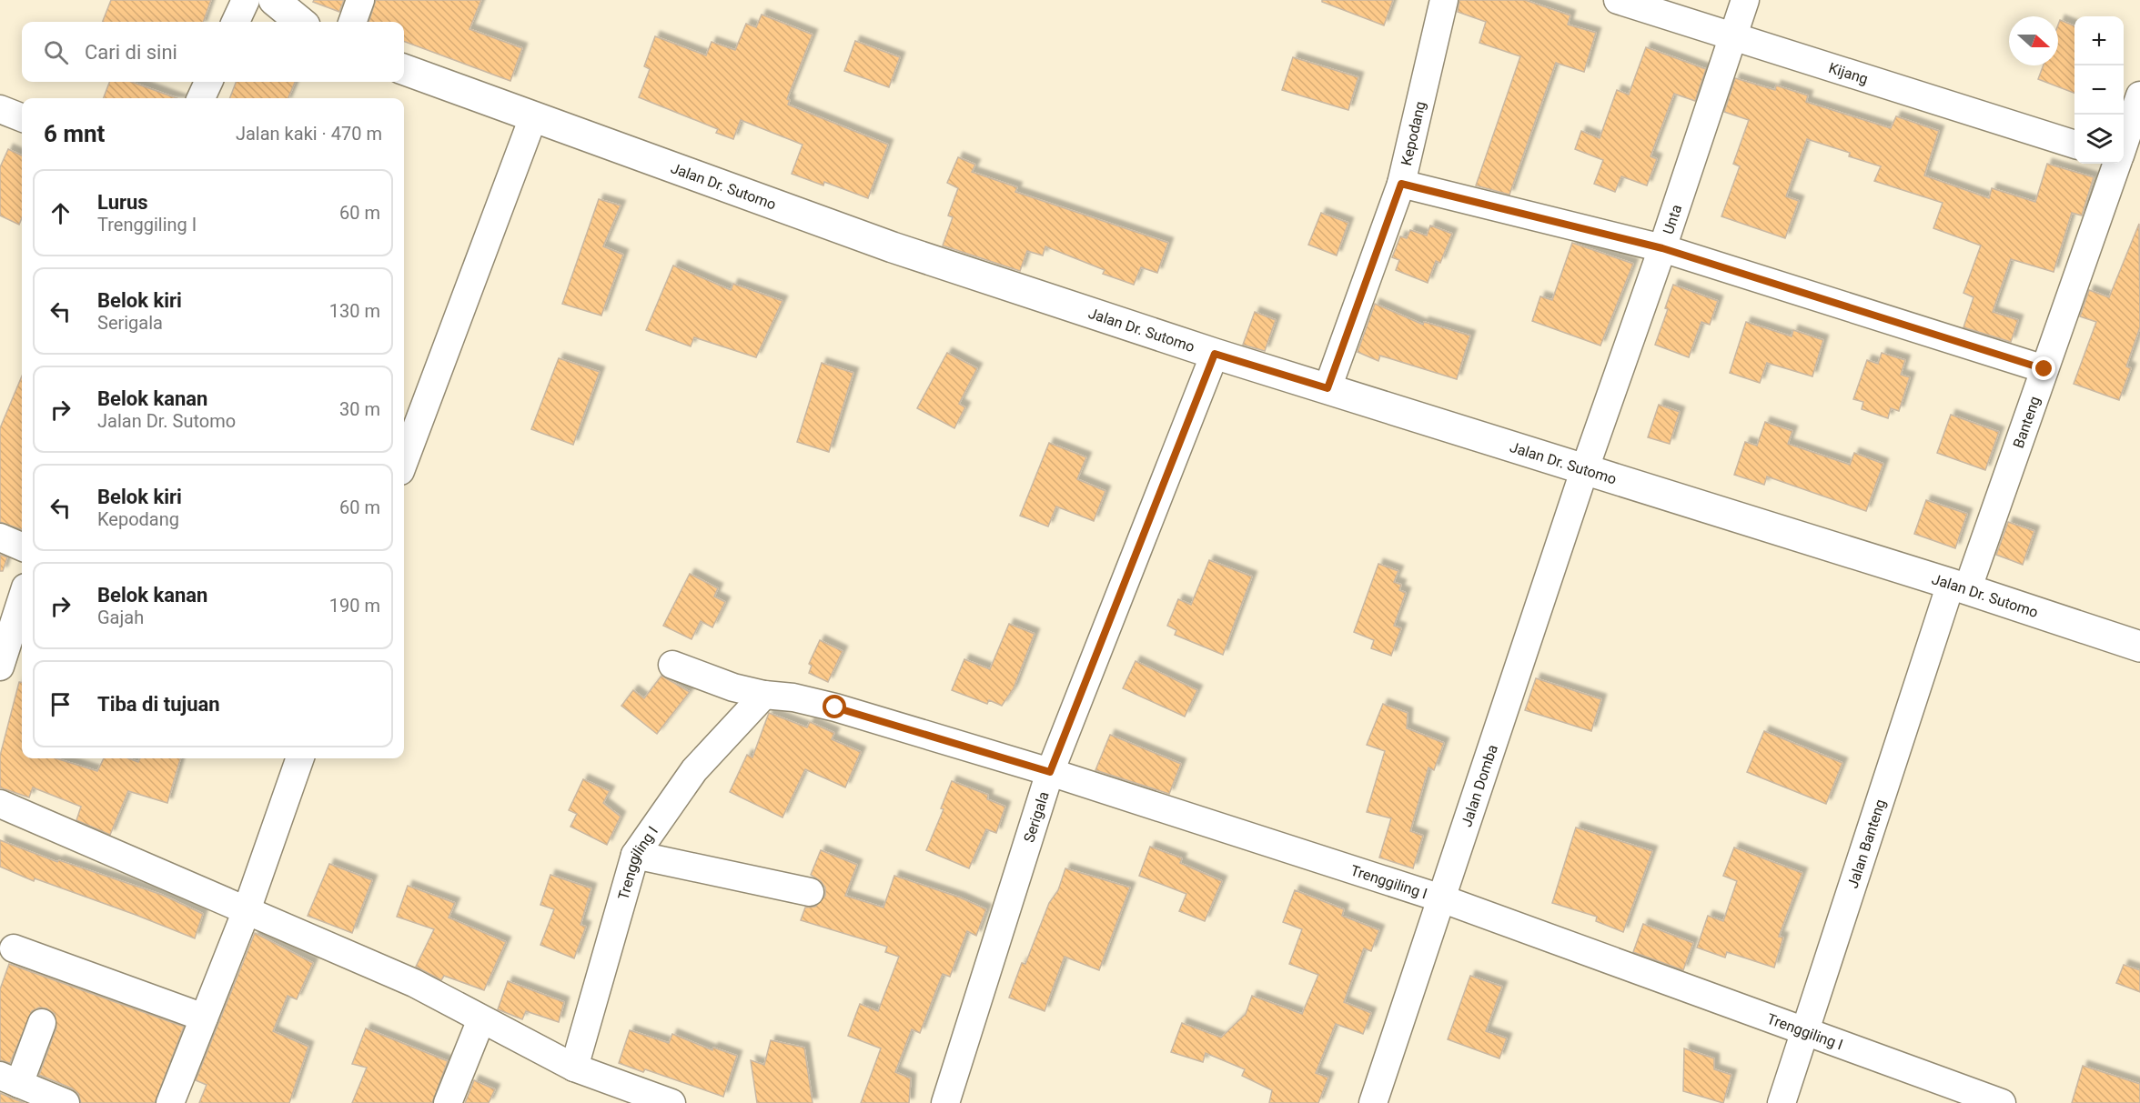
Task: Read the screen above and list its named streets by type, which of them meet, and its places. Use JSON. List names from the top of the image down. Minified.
{"streets":{"street":["Kijang","Kepodang","Jalan Dr. Sutomo","Unta","Banteng","Jalan Domba","Serigala","Jalan Banteng","Trenggiling I"]},"crossings":[["Kijang","Unta"],["Kepodang","Jalan Dr. Sutomo"],["Jalan Dr. Sutomo","Unta"],["Jalan Dr. Sutomo","Banteng"],["Jalan Dr. Sutomo","Jalan Domba"],["Jalan Dr. Sutomo","Serigala"],["Jalan Dr. Sutomo","Jalan Banteng"],["Unta","Jalan Domba"],["Banteng","Jalan Banteng"],["Jalan Domba","Trenggiling I"],["Serigala","Trenggiling I"],["Jalan Banteng","Trenggiling I"]],"north":"right","page":{"map_buttons":["+","−"],"search":"Cari di sini","heading":["6 mnt","Jalan kaki · 470 m"],"list":[["Lurus","Trenggiling I","60 m"],["Belok kiri","Serigala","130 m"],["Belok kanan","Jalan Dr. Sutomo","30 m"],["Belok kiri","Kepodang","60 m"],["Belok kanan","Gajah","190 m"],"Tiba di tujuan"]}}
